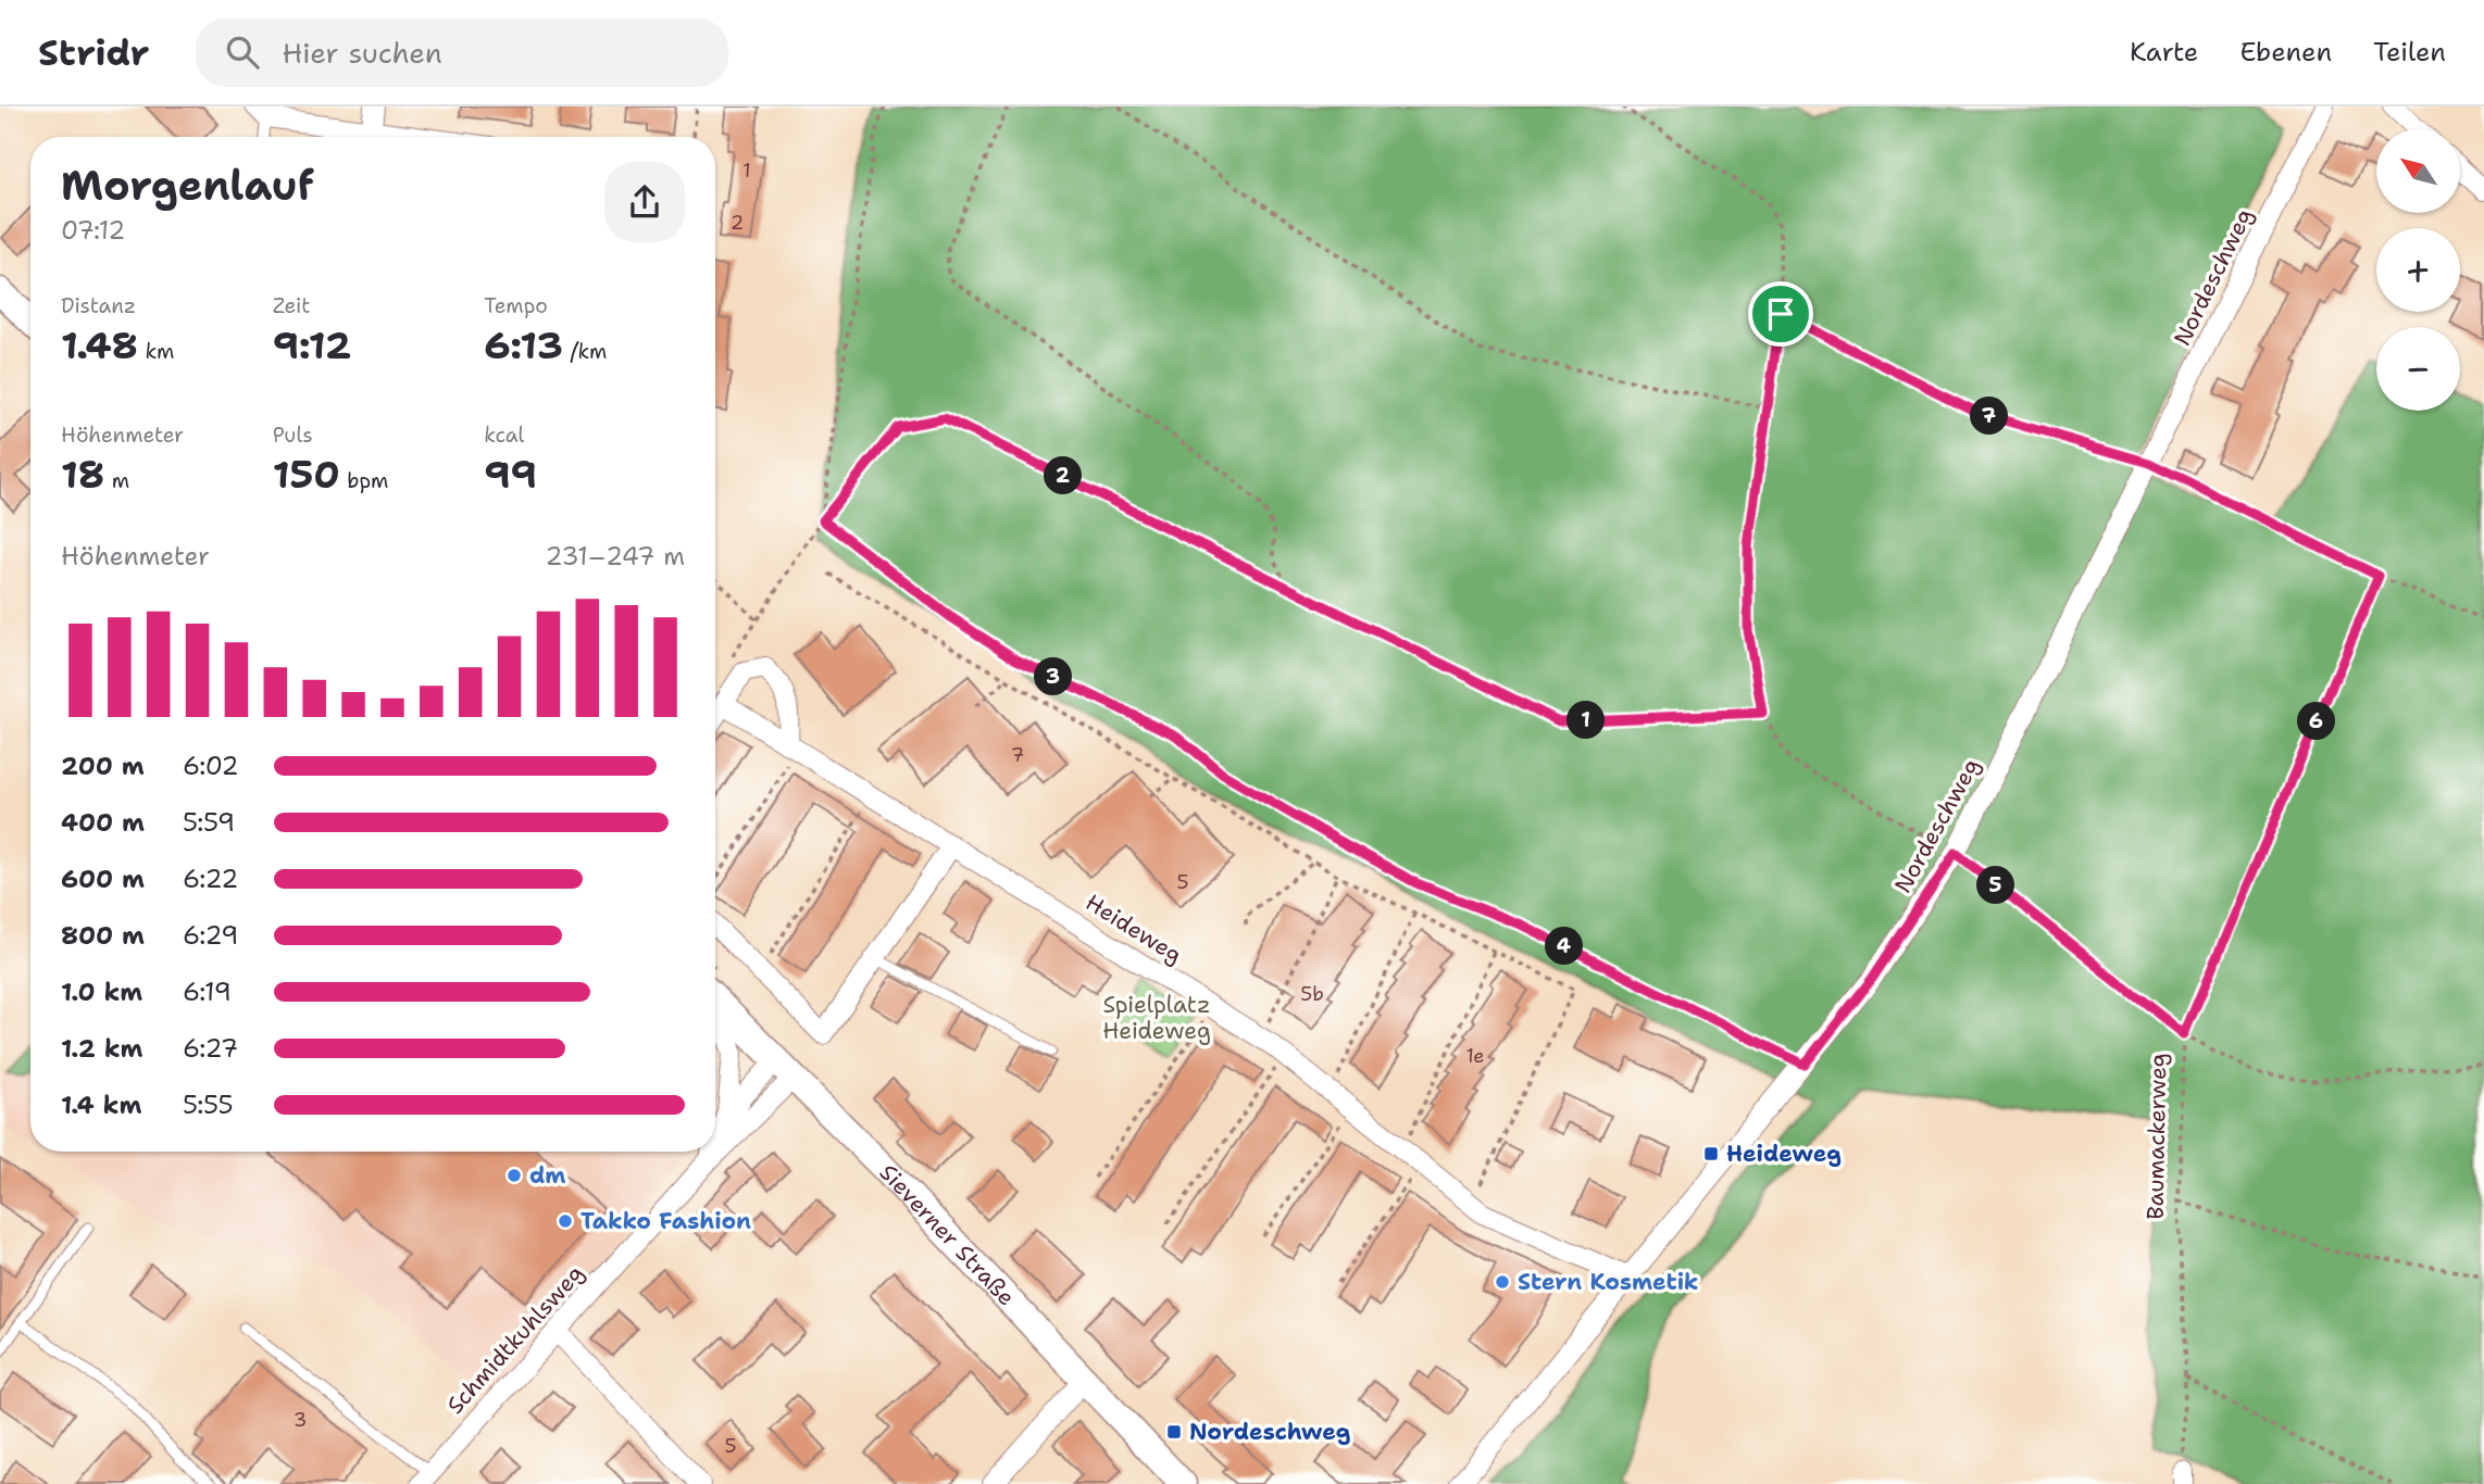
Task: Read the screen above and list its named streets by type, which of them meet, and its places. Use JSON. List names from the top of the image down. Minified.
{"streets":{"main road":["Sieverner Straße"],"street":["Nordeschweg","Heideweg","Schmidtkuhlsweg"],"path":["Baumackerweg"]},"crossings":[["Nordeschweg","Heideweg"],["Nordeschweg","Baumackerweg"],["Sieverner Straße","Schmidtkuhlsweg"]],"parks":["Spielplatz Heideweg"],"places":{"transit":["Heideweg","Nordeschweg"],"other":["dm","Takko Fashion","Stern Kosmetik"]},"house_numbers":["1","2","7","5","5b","1e","3","5"],"north":"top left","page":{"header":"Stridr","search":"Hier suchen","nav":["Karte","Ebenen","Teilen"],"map_buttons":["+","−"],"heading":["Morgenlauf","07:12"],"stats":[["Distanz","1.48 km"],["Zeit","9:12"],["Tempo","6:13 /km"],["Höhenmeter","18 m"],["Puls","150 bpm"],["kcal","99"]],"pins":["7","2","3","1","6","5","4"],"chart":["Höhenmeter","231–247 m"],"list":[{"name":"200 m","note":"6:02"},{"name":"400 m","note":"5:59"},{"name":"600 m","note":"6:22"},{"name":"800 m","note":"6:29"},{"name":"1.0 km","note":"6:19"},{"name":"1.2 km","note":"6:27"},{"name":"1.4 km","note":"5:55"}]}}
